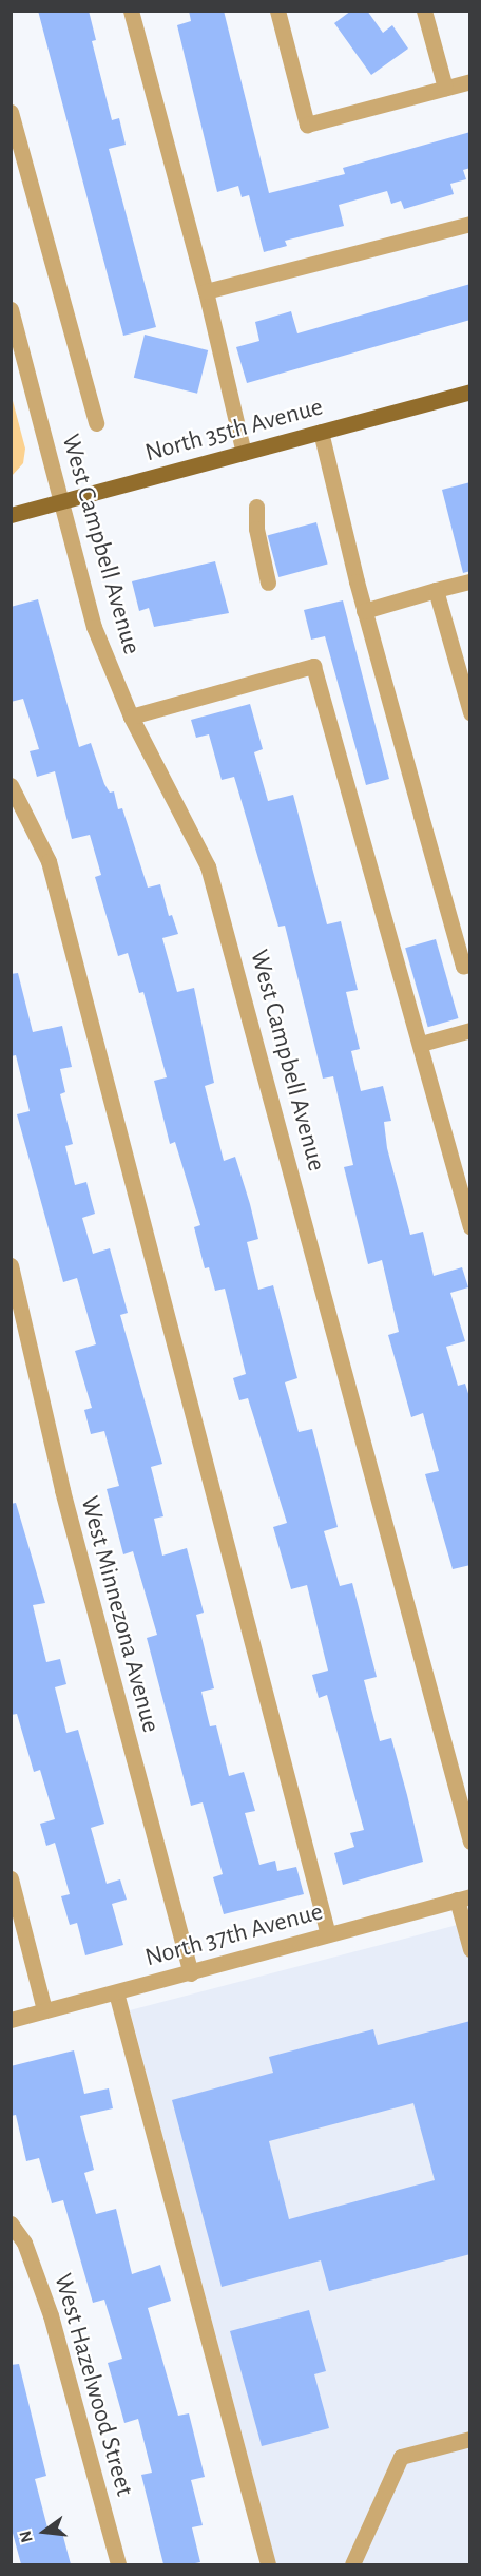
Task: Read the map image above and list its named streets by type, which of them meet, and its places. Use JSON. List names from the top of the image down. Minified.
{"streets":{"main road":["North 35th Avenue"],"street":["West Campbell Avenue","West Minnezona Avenue","North 37th Avenue","West Hazelwood Street"]},"crossings":[["North 35th Avenue","West Campbell Avenue"],["West Minnezona Avenue","North 37th Avenue"]],"north":"left"}
